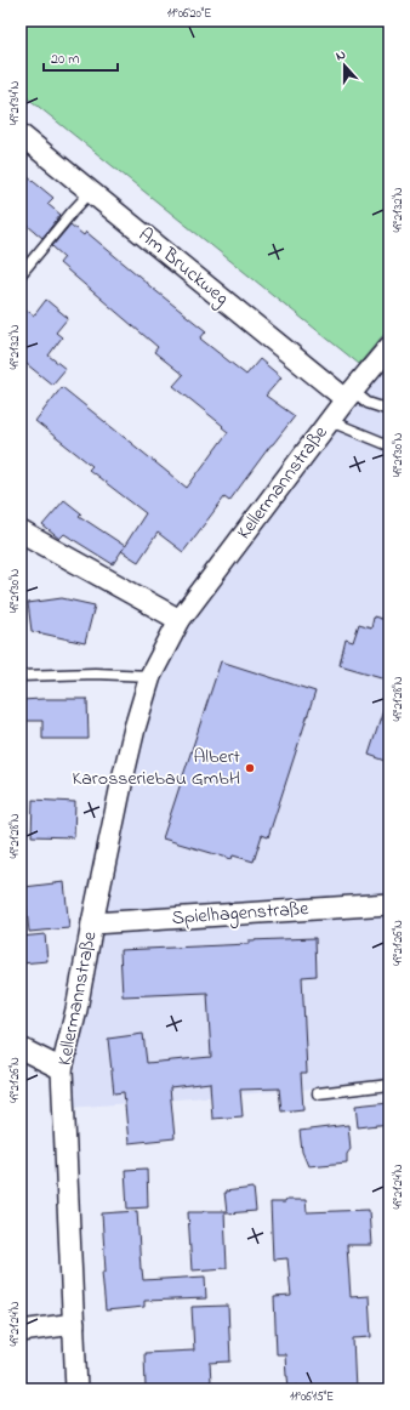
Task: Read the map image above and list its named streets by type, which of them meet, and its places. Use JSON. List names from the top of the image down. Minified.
{"streets":{"street":["Am Bruckweg","Kellermannstraße","Spielhagenstraße"]},"crossings":[["Am Bruckweg","Kellermannstraße"],["Kellermannstraße","Spielhagenstraße"]],"places":["Albert Karosseriebau GmbH"],"scale_bar":"20 m","north":"top","coordinates":["11°06'20\"E","49°21'34\"N","49°21'32\"N","49°21'30\"N","49°21'28\"N","49°21'26\"N","49°21'24\"N","11°06'15\"E"]}
